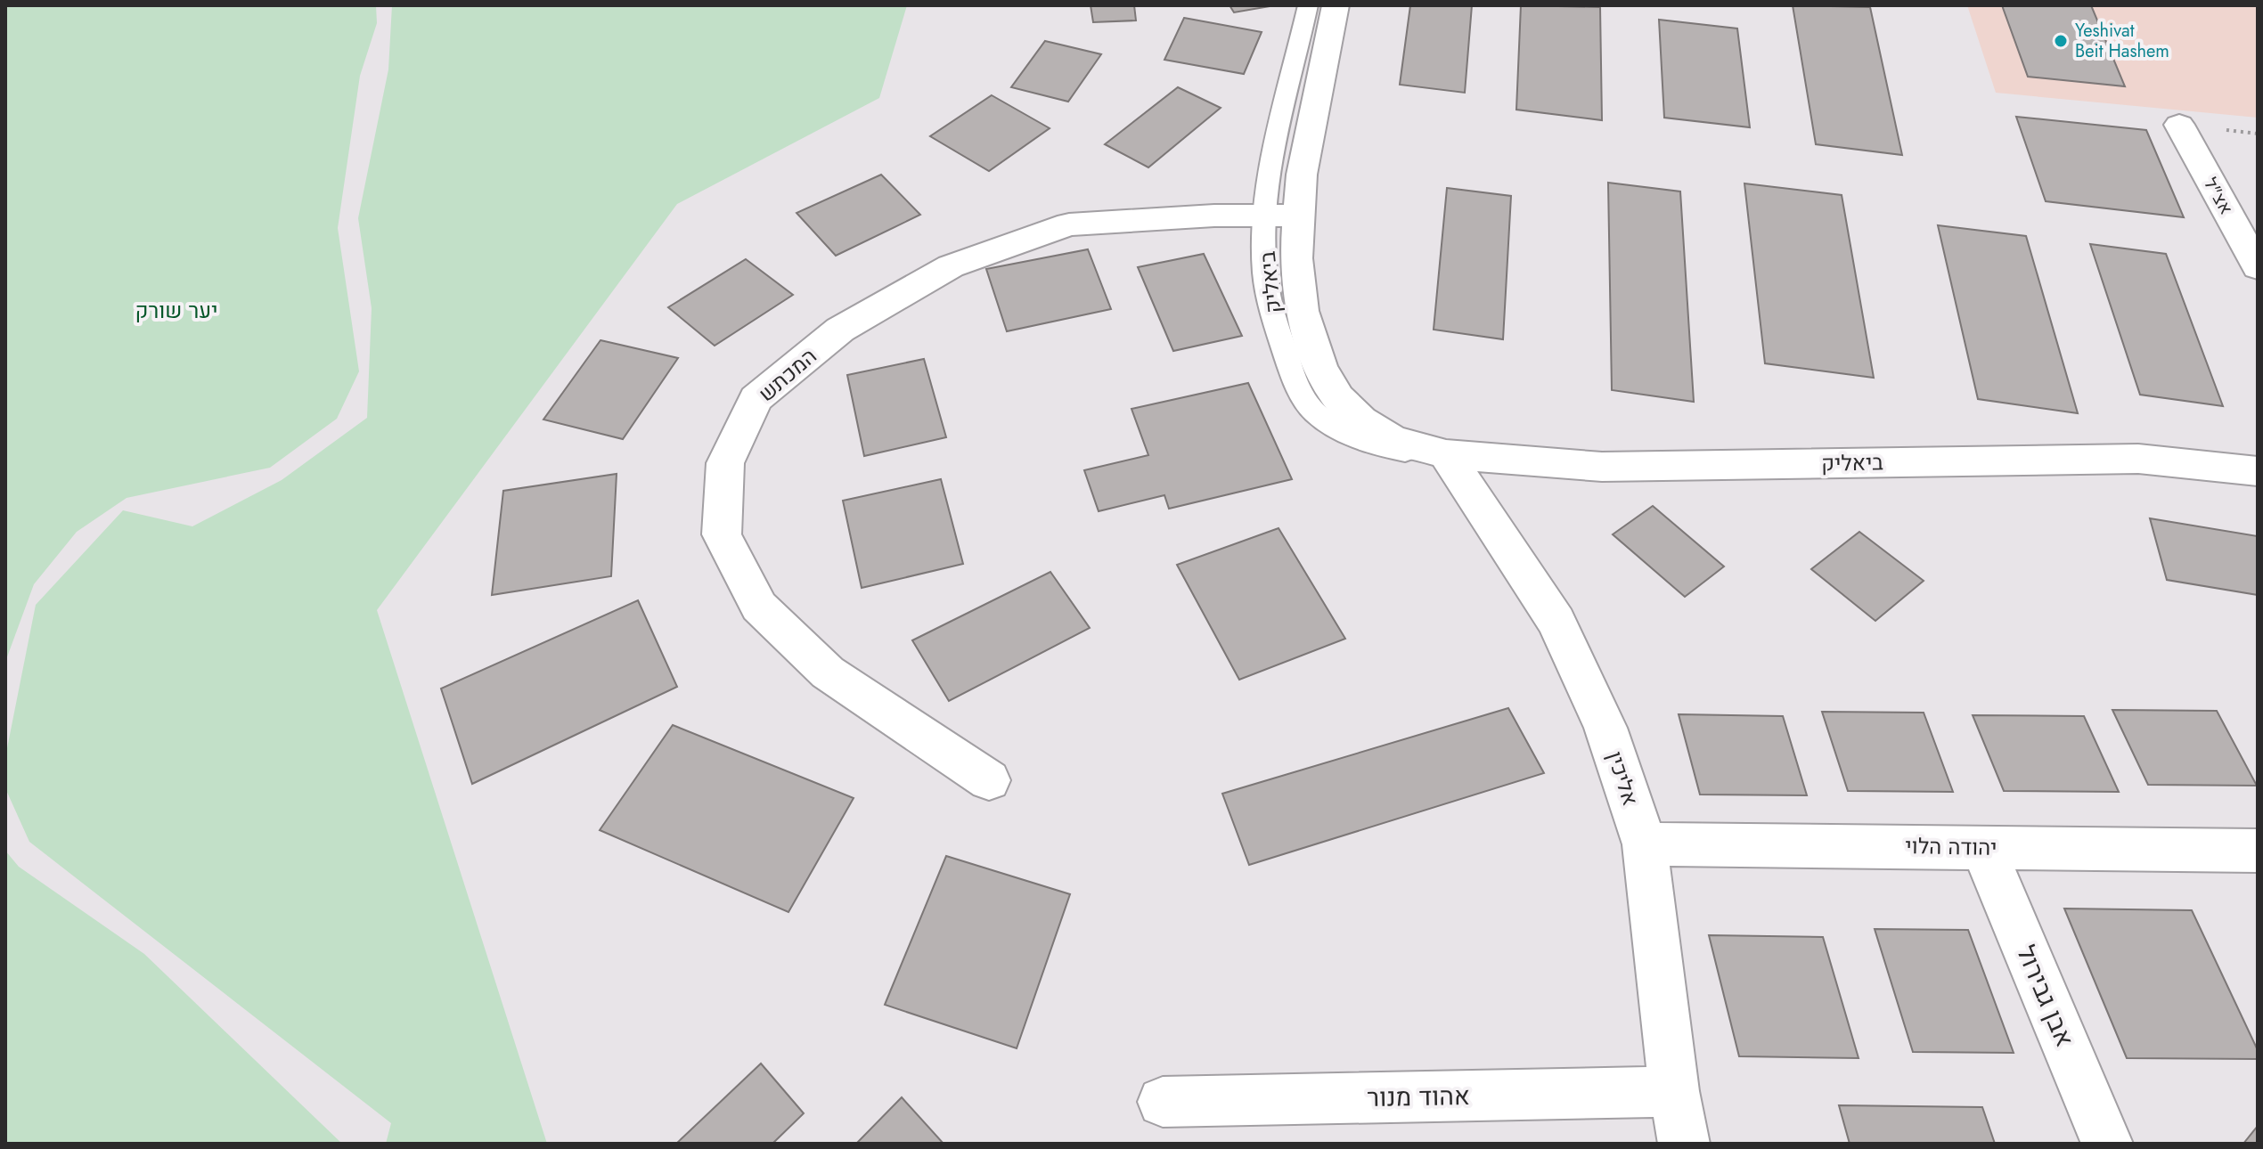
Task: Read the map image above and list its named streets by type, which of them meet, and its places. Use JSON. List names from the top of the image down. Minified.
{"streets":{"street":["אצ\"ל","ביאליק","המכתש","אליכין","יהודה הלוי","אבן גבירול","אהוד מנור"]},"crossings":[["ביאליק","המכתש"],["ביאליק","אליכין"],["אליכין","יהודה הלוי"],["אליכין","אהוד מנור"],["יהודה הלוי","אבן גבירול"]],"parks":["יער שורק"],"places":["Yeshivat Beit Hashem"]}
